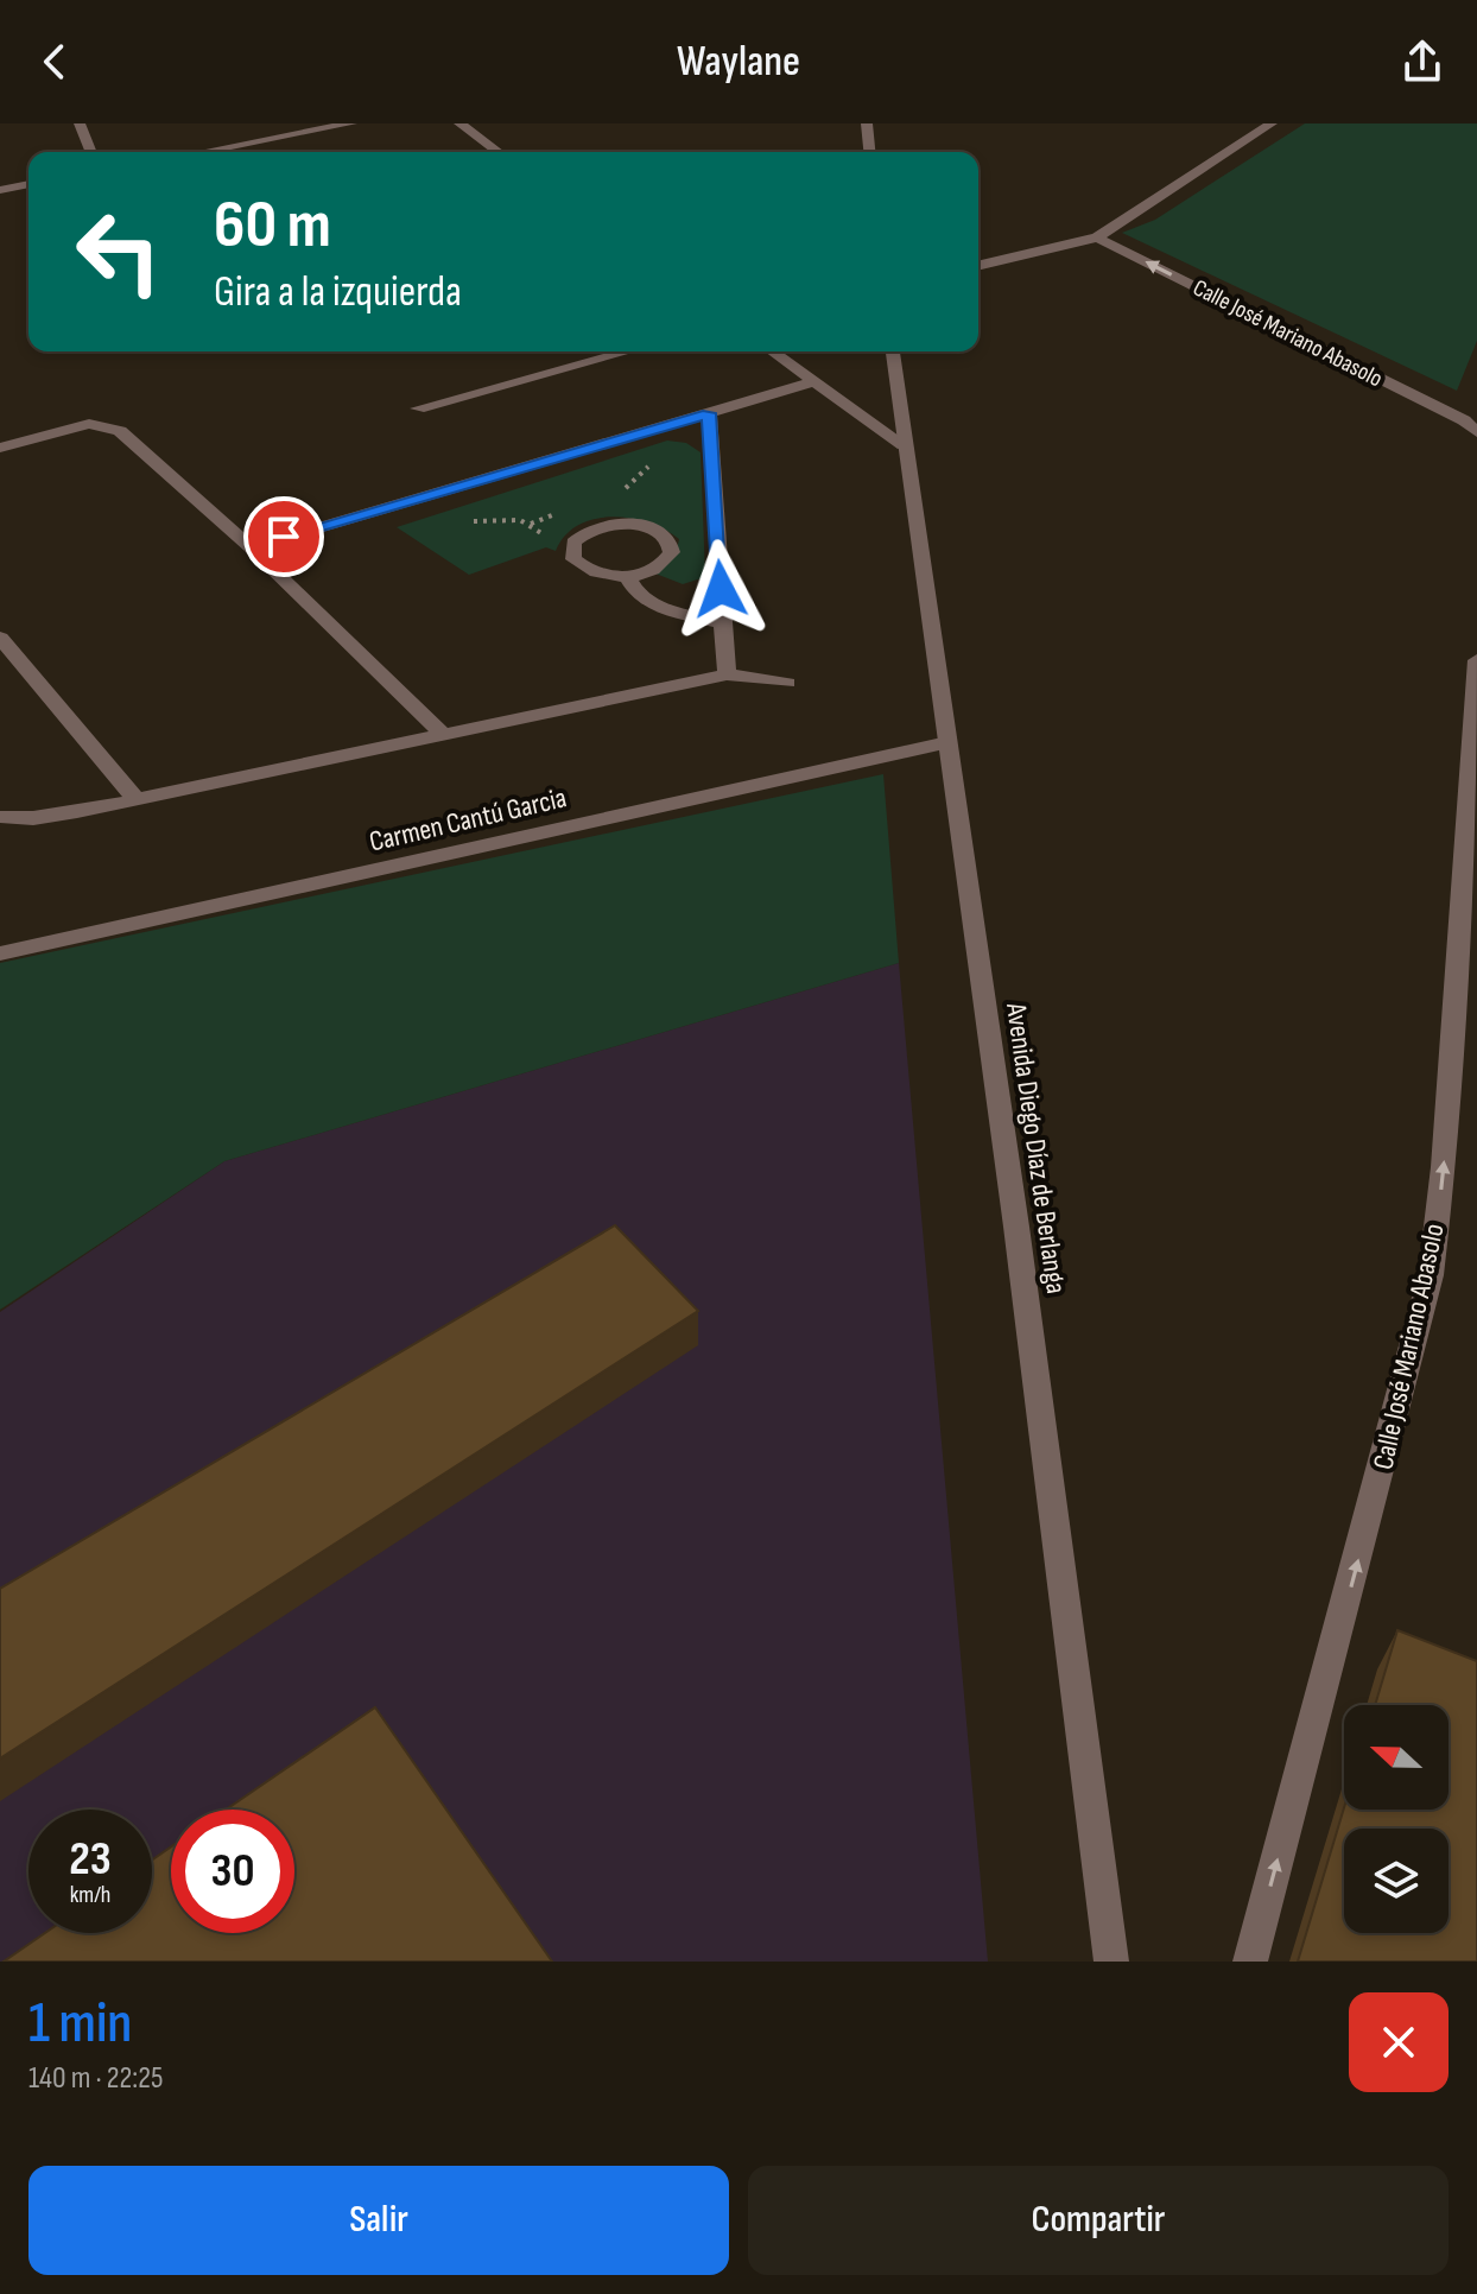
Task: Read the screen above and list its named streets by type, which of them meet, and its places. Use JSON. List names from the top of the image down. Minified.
{"streets":{"street":["Calle José Mariano Abasolo","Carmen Cantú Garcia","Avenida Diego Díaz de Berlanga"]},"crossings":[["Carmen Cantú Garcia","Avenida Diego Díaz de Berlanga"]],"one_way":["Calle José Mariano Abasolo"],"north":"left","page":{"header":"Waylane","turn":["60 m","Gira a la izquierda"],"speed":"23 km/h","limit":"30","heading":["1 min","140 m · 22:25"],"buttons":["Salir","Compartir"]}}
